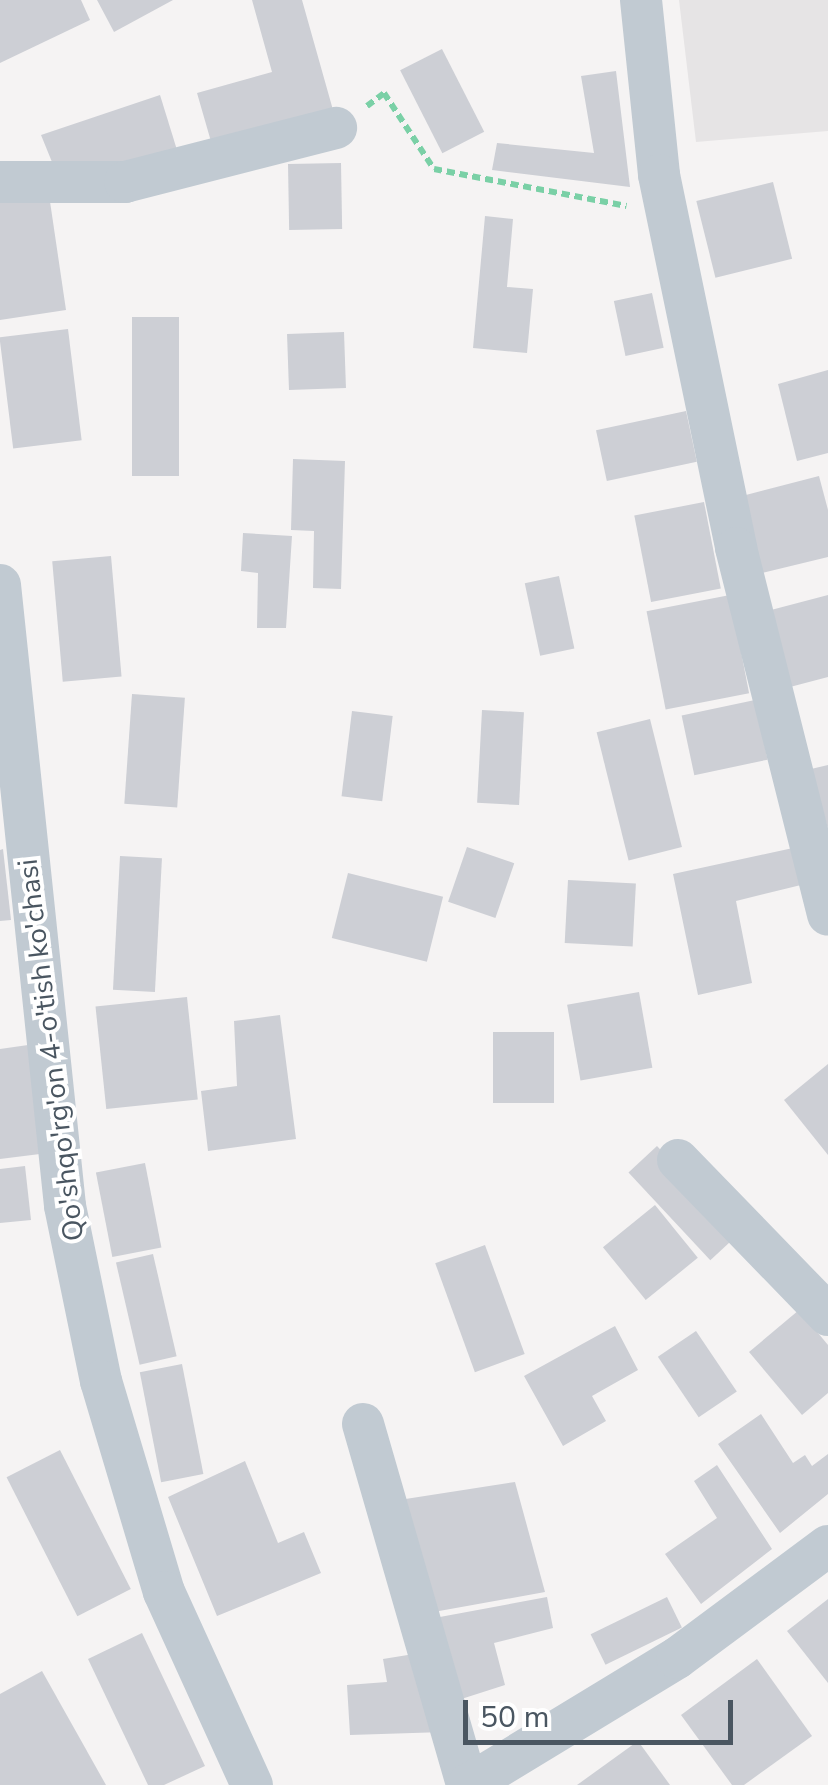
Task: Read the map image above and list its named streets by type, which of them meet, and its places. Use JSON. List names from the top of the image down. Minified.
{"streets":{"street":["Qo'shqo'rg'on 4-o'tish ko'chasi"]},"scale_bar":"50 m"}
